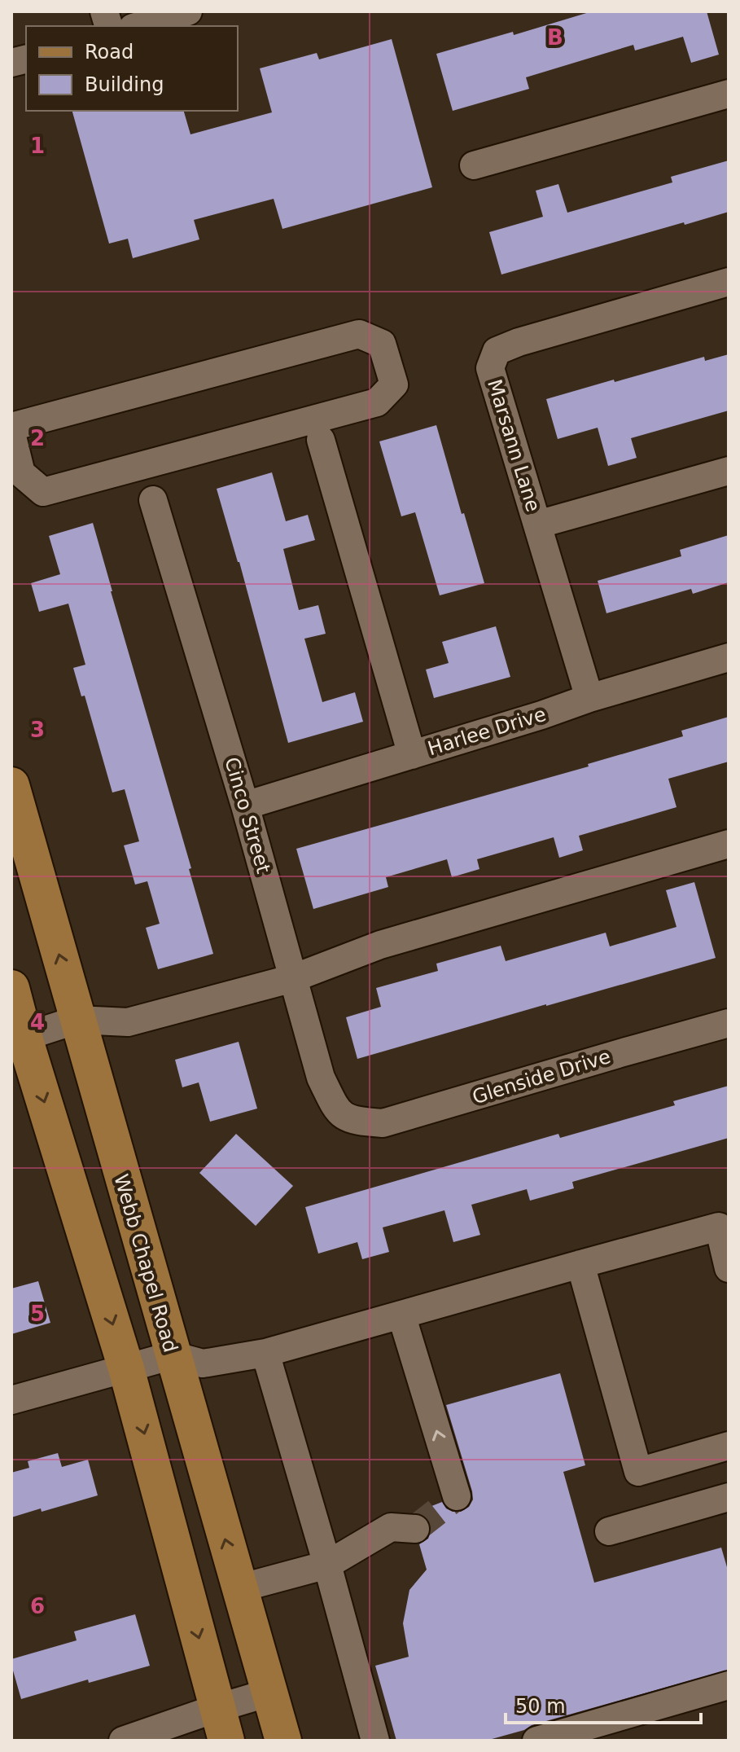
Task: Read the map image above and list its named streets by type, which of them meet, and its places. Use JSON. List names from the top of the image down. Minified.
{"streets":{"main road":["Webb Chapel Road"],"street":["Marsann Lane","Harlee Drive","Cinco Street","Glenside Drive"]},"crossings":[["Marsann Lane","Harlee Drive"],["Harlee Drive","Cinco Street"],["Cinco Street","Glenside Drive"]],"legend":["Road","Building"],"scale_bar":"50 m","grid":{"columns":["B"],"rows":["1","2","3","4","5","6"]}}
